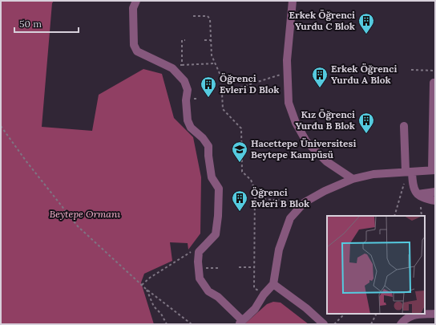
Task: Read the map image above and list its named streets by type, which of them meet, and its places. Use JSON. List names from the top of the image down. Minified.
{"parks":["Beytepe Ormanı"],"places":{"building":["Erkek Öğrenci Yurdu C Blok","Erkek Öğrenci Yurdu A Blok","Öğrenci Evleri D Blok","Kız Öğrenci Yurdu B Blok","Öğrenci Evleri B Blok"],"school or university":["Hacettepe Üniversitesi Beytepe Kampüsü"]},"scale_bar":"50 m"}
